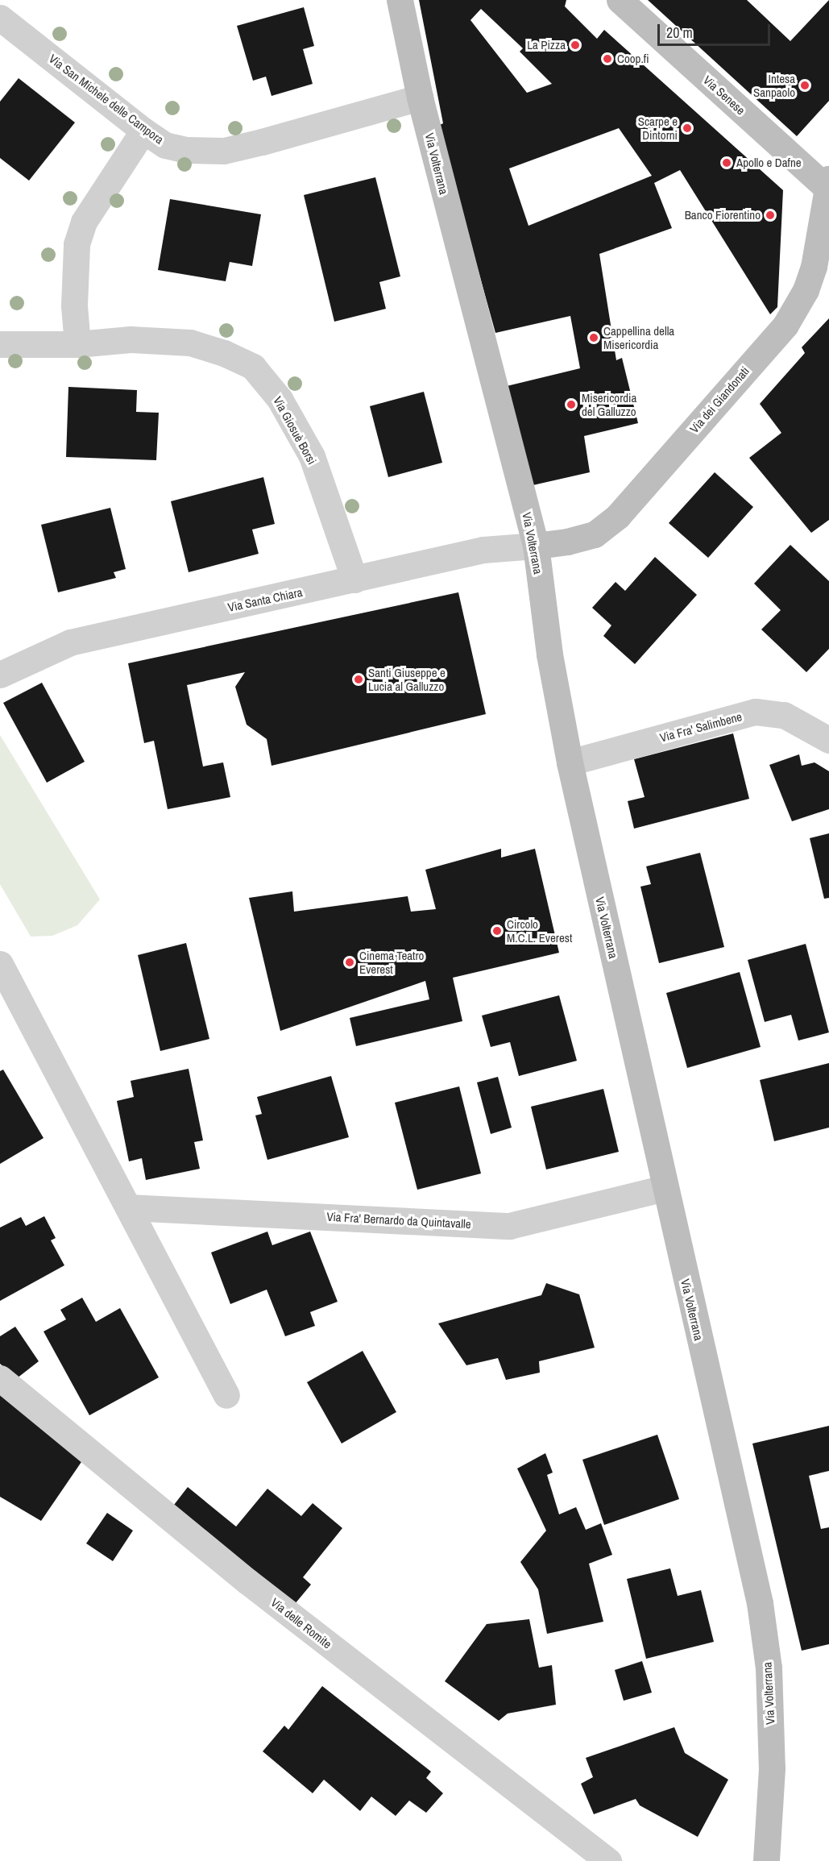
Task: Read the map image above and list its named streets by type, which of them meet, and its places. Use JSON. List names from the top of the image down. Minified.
{"streets":{"main road":["Via Senese","Via Volterrana","Via dei Giandonati"],"street":["Via San Michele delle Campora","Via Giosuè Borsi","Via Santa Chiara","Via Fra' Salimbene","Via Fra' Bernardo da Quintavalle","Via delle Romite"]},"crossings":[["Via Senese","Via dei Giandonati"],["Via San Michele delle Campora","Via Volterrana"],["Via Volterrana","Via dei Giandonati"],["Via Volterrana","Via Santa Chiara"],["Via Volterrana","Via Fra' Salimbene"],["Via Volterrana","Via Fra' Bernardo da Quintavalle"],["Via dei Giandonati","Via Santa Chiara"],["Via Giosuè Borsi","Via Santa Chiara"]],"places":["La Pizza","Coop.fi","Intesa Sanpaolo","Scarpe e Dintorni","Apollo e Dafne","Banco Fiorentino","Cappellina della Misericordia","Misericordia del Galluzzo","Santi Giuseppe e Lucia al Galluzzo","Circolo M.C.L. Everest","Cinema Teatro Everest"],"scale_bar":"20 m"}
